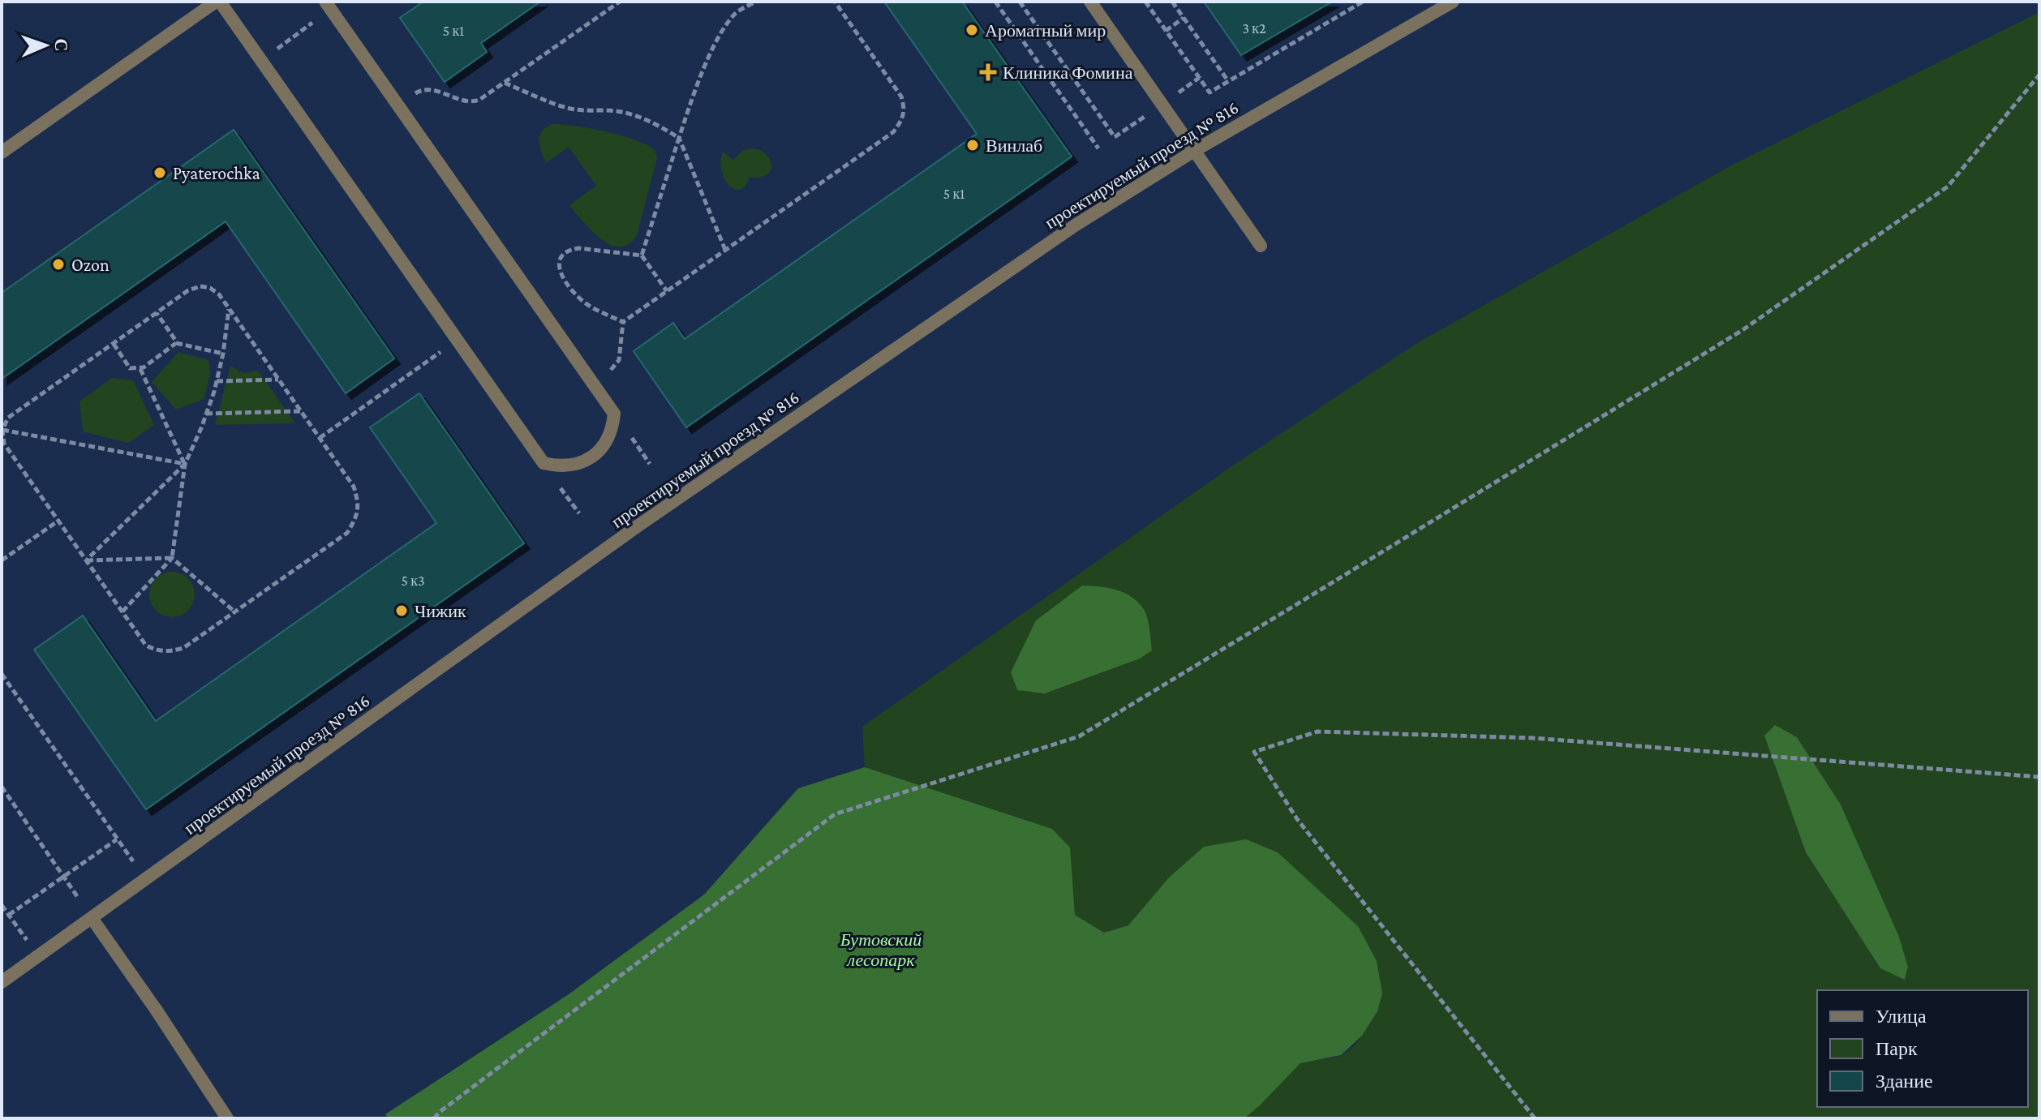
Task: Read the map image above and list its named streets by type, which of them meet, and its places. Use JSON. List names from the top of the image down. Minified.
{"streets":{"street":["проектируемый проезд № 816"]},"parks":["Бутовский лесопарк"],"places":{"other":["Ароматный мир","Винлаб","Pyaterochka","Ozon","Чижик"],"health":["Клиника Фомина"]},"house_numbers":["3 к2","5 к1","5 к1","5 к3"],"legend":["Улица","Парк","Здание"],"north":"right"}
